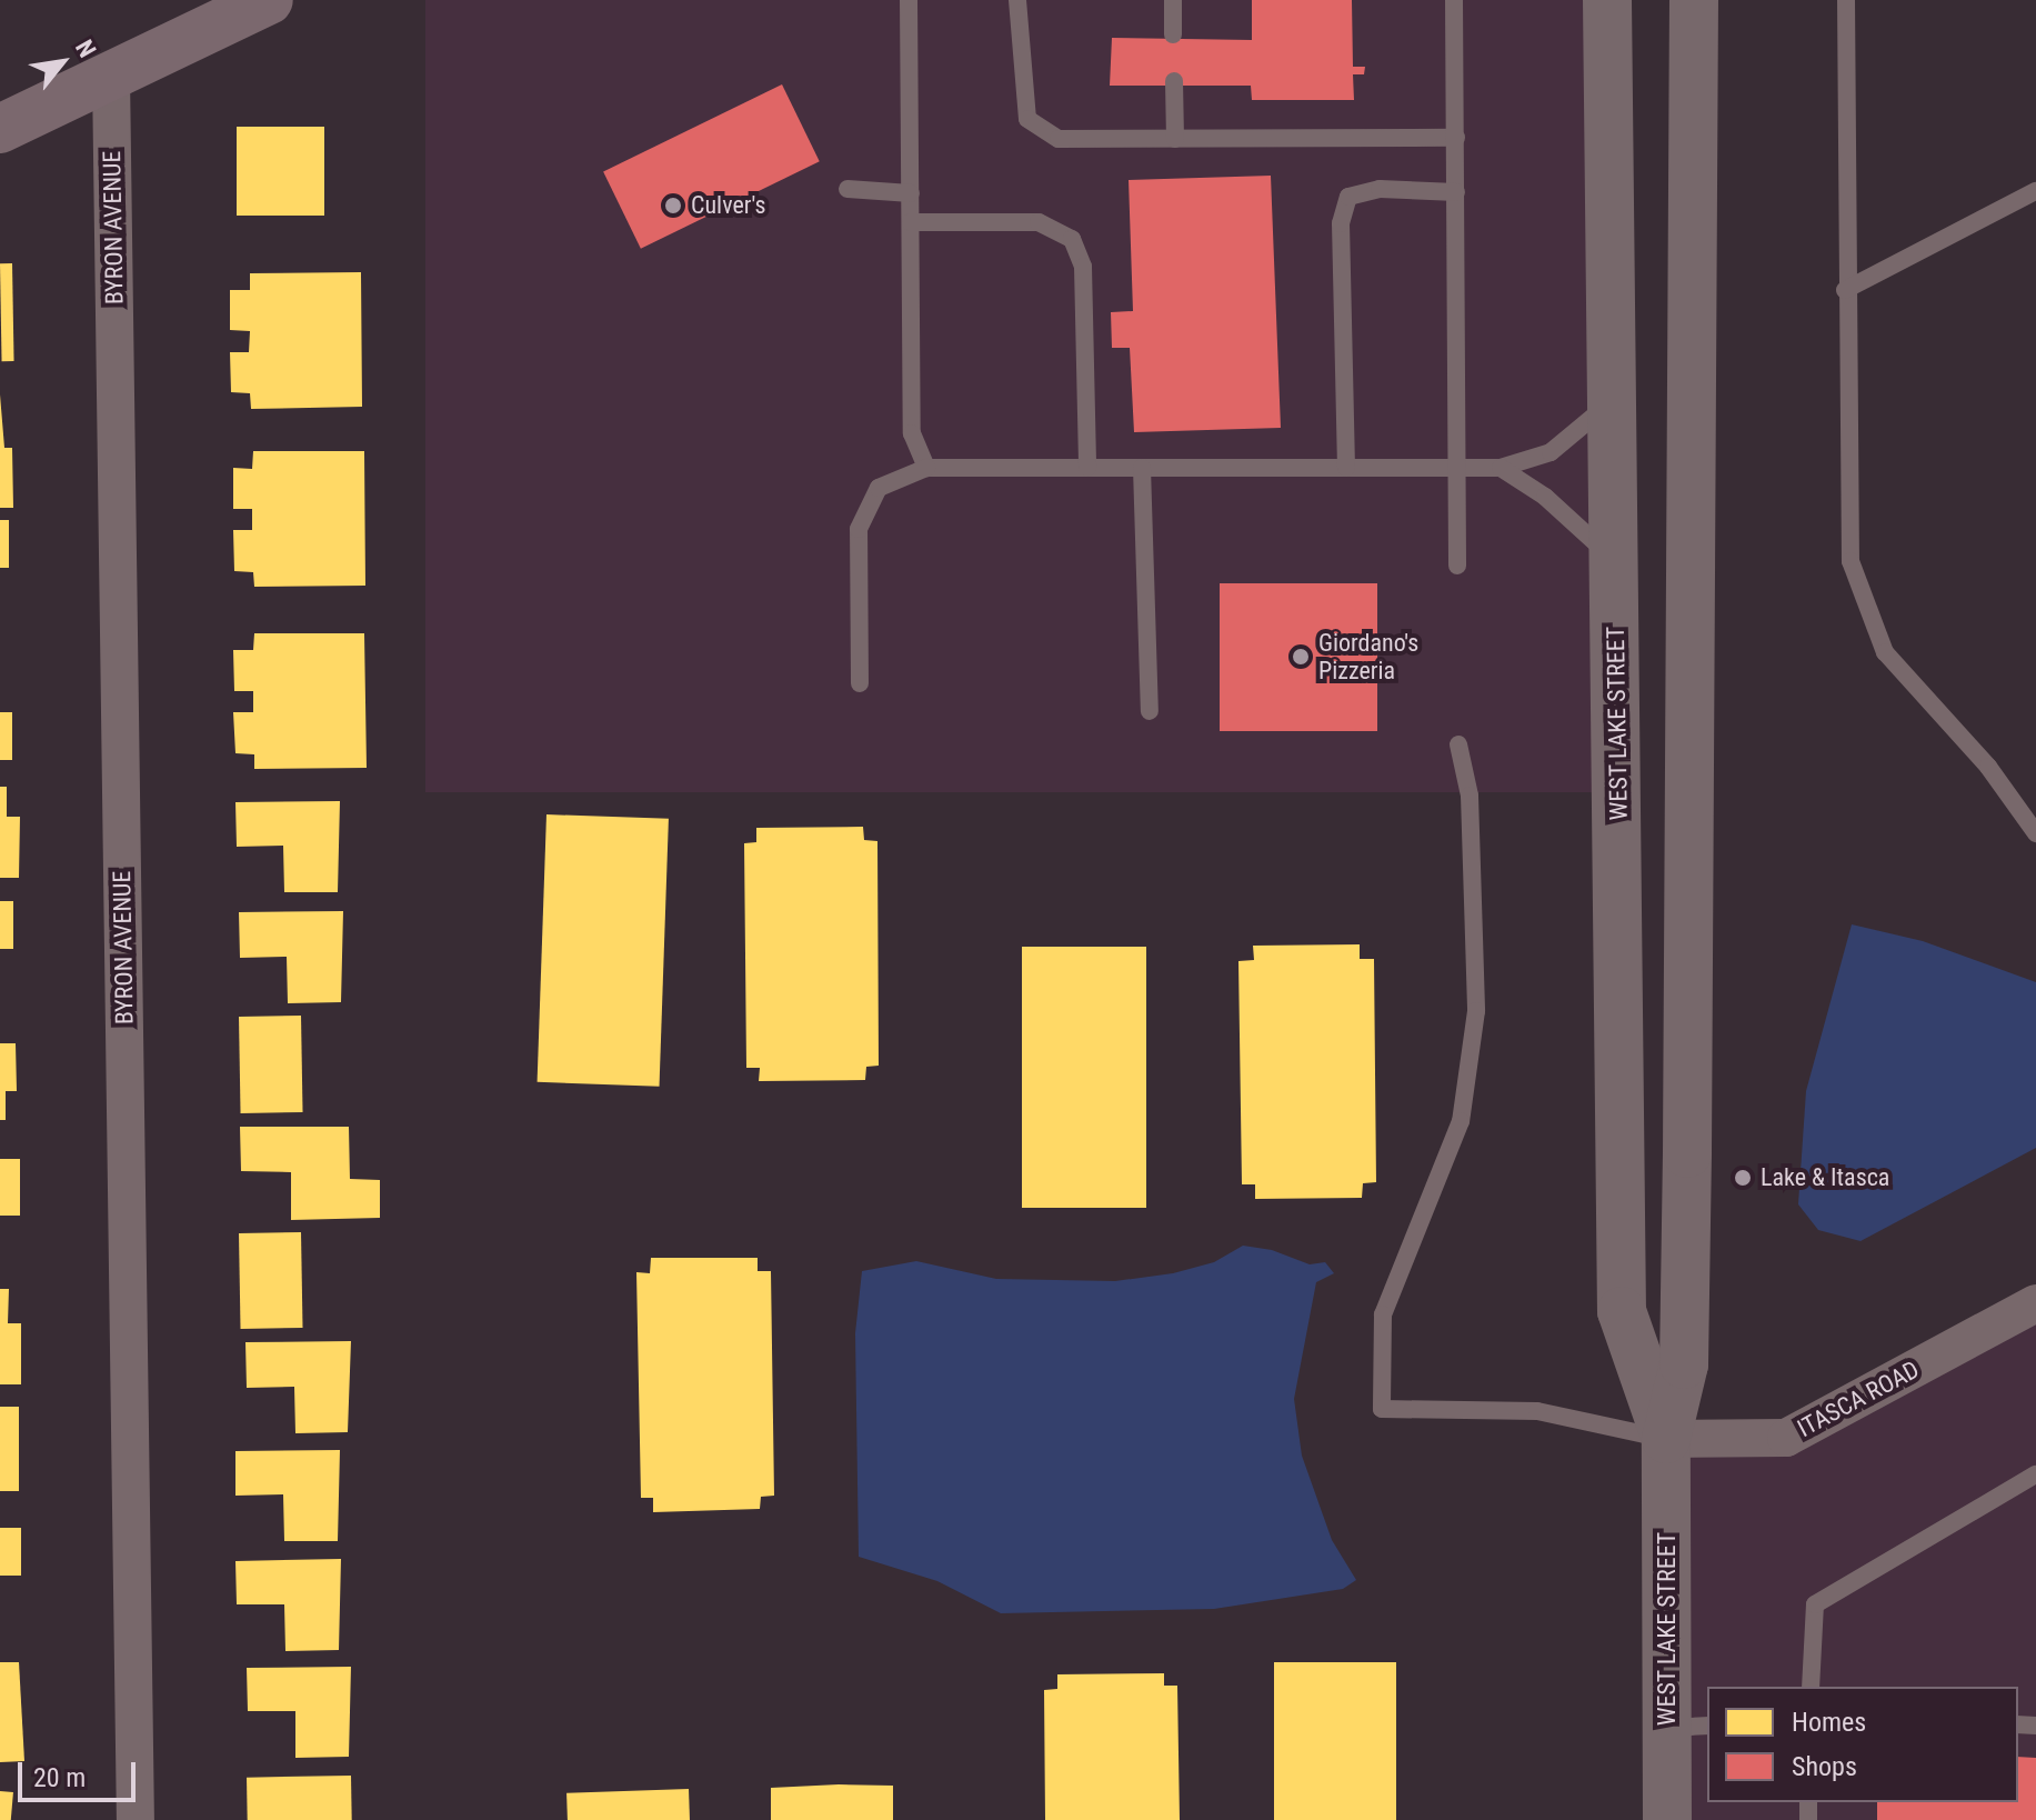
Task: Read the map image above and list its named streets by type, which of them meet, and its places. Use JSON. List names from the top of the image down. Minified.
{"streets":{"main road":["WEST LAKE STREET"],"street":["BYRON AVENUE","ITASCA ROAD"]},"crossings":[["WEST LAKE STREET","ITASCA ROAD"]],"places":["Culver's","Giordano's Pizzeria","Lake & Itasca"],"legend":["Homes","Shops"],"scale_bar":"20 m","north":"top right"}
